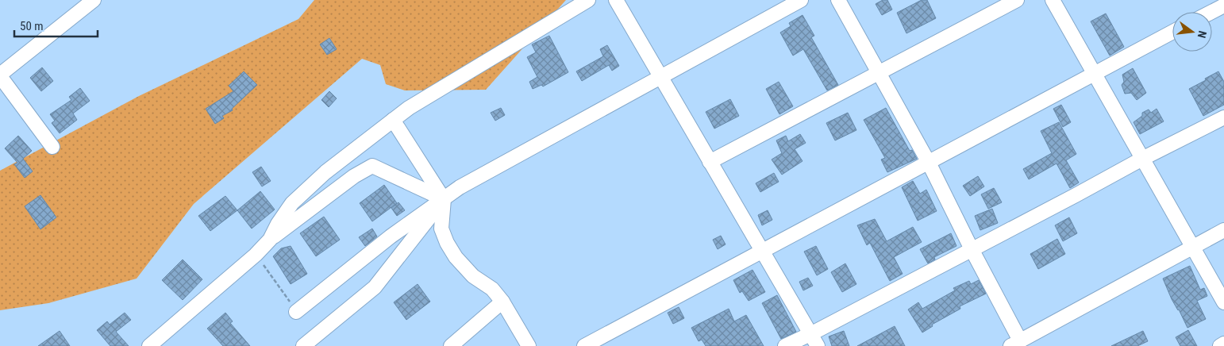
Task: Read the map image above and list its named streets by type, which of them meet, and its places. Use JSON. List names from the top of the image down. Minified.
{"scale_bar":"50 m","north":"right"}
